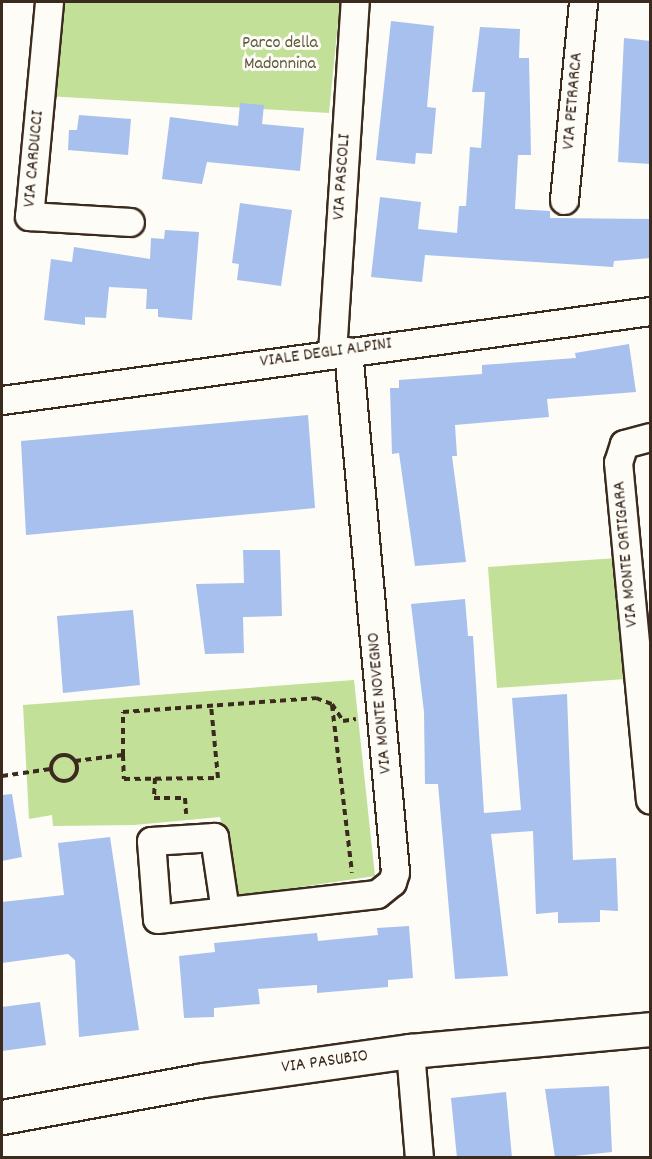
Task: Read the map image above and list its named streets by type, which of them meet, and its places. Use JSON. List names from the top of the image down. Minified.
{"streets":{"street":["VIA PETRARCA","VIA CARDUCCI","VIA PASCOLI","VIALE DEGLI ALPINI","VIA MONTE ORTIGARA","VIA MONTE NOVEGNO","VIA PASUBIO"]},"crossings":[["VIA PASCOLI","VIALE DEGLI ALPINI"],["VIA PASCOLI","VIA MONTE NOVEGNO"],["VIALE DEGLI ALPINI","VIA MONTE NOVEGNO"]],"parks":["Parco della Madonnina"]}
